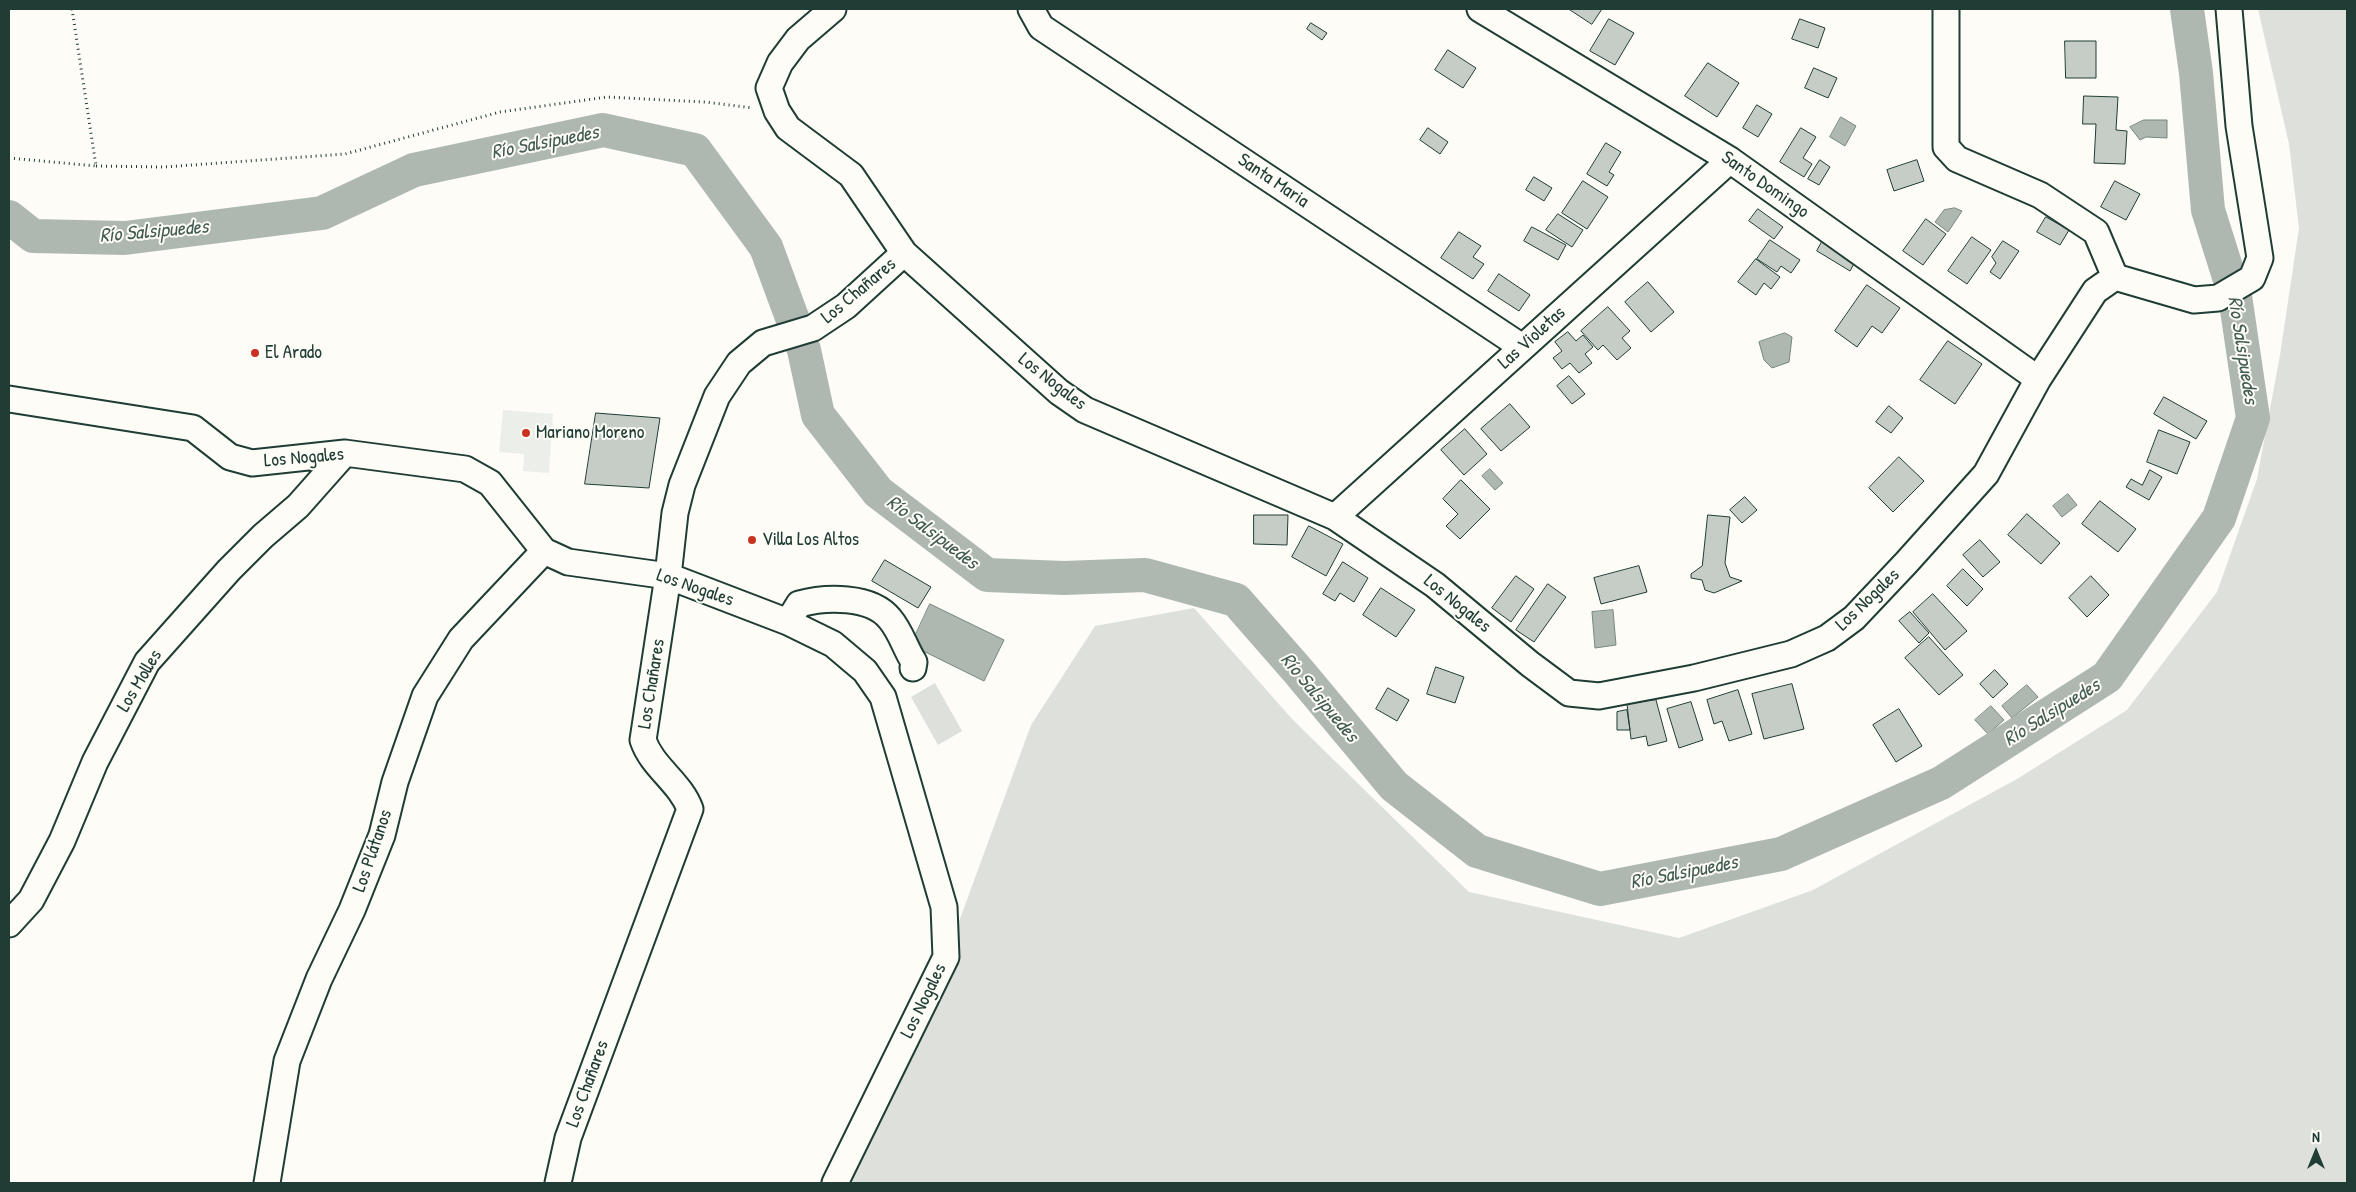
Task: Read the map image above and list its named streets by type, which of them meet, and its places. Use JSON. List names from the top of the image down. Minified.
{"streets":{"street":["Santa Maria","Santo Domingo","Los Chañares","Las Violetas","Los Nogales","Los Molles","Los Plátanos"]},"crossings":[["Santa Maria","Las Violetas"],["Santo Domingo","Las Violetas"],["Santo Domingo","Los Nogales"],["Los Chañares","Los Nogales"],["Las Violetas","Los Nogales"],["Los Nogales","Los Molles"],["Los Nogales","Los Plátanos"]],"water":["Río Salsipuedes"],"places":["El Arado","Mariano Moreno","Villa Los Altos"],"north":"top"}
